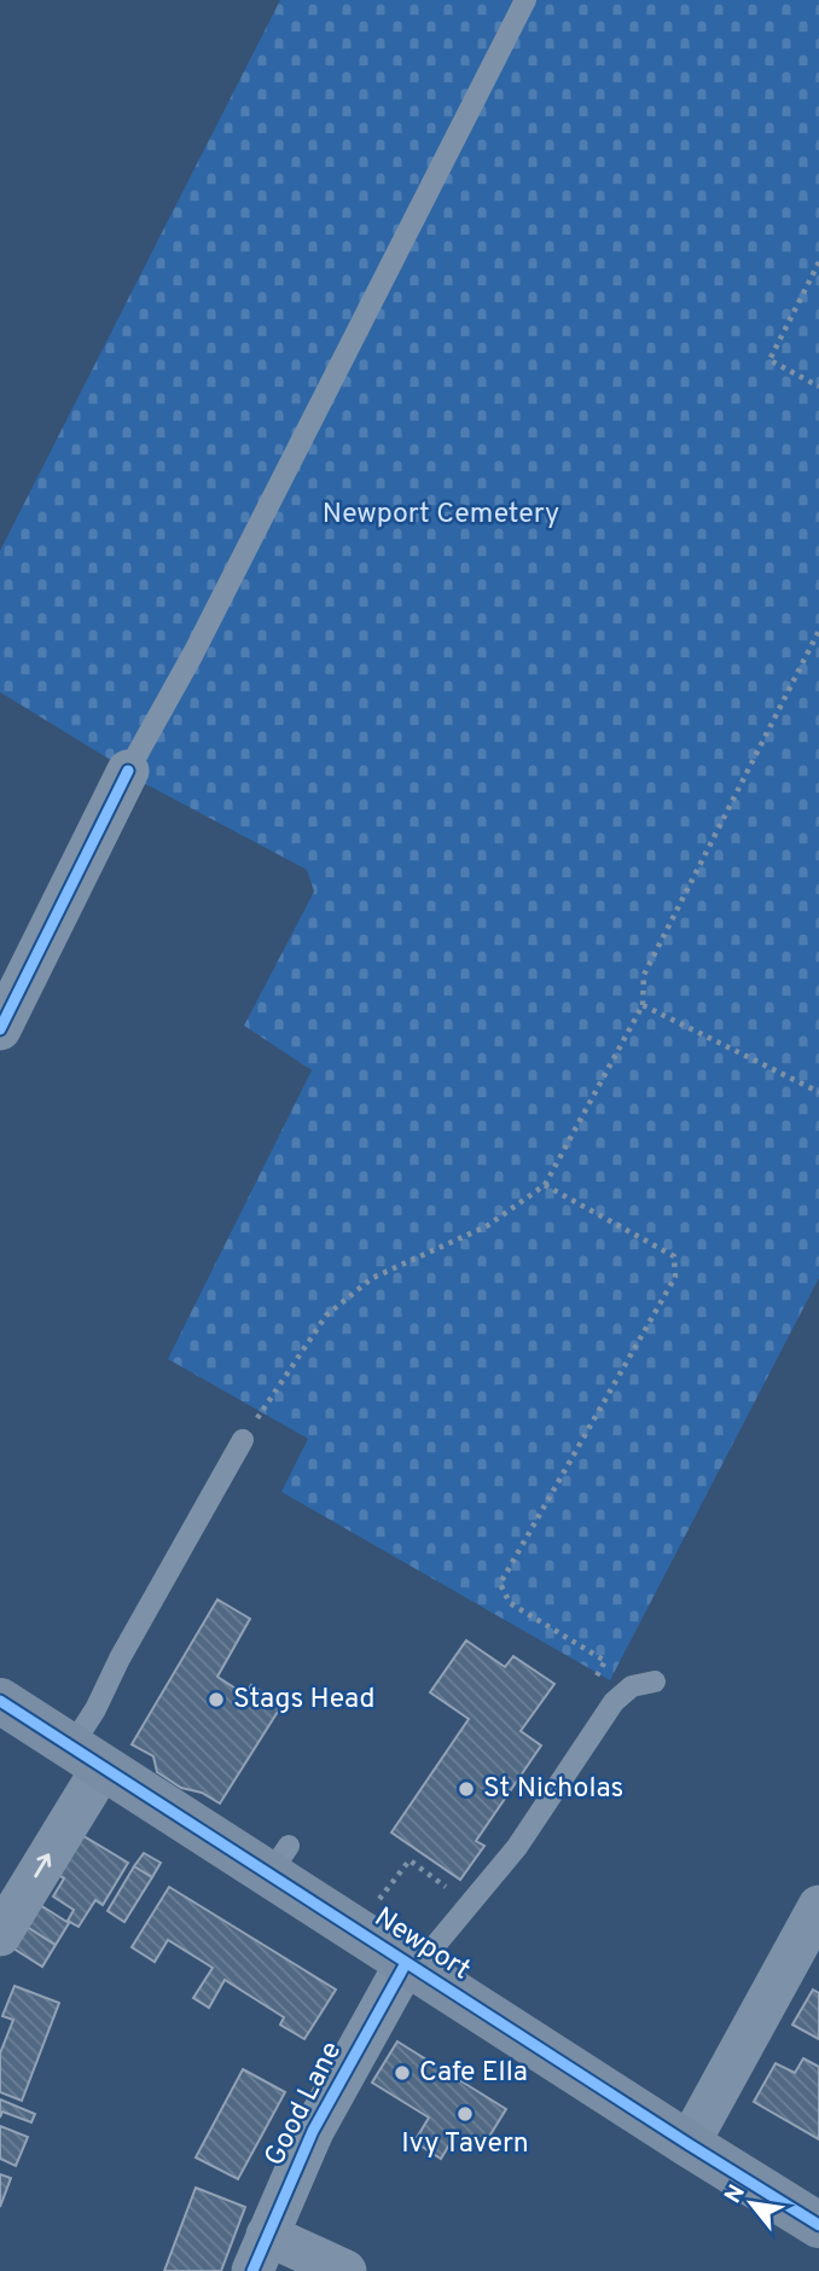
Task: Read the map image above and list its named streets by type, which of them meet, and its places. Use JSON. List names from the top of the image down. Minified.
{"streets":{"street":["Newport","Good Lane"]},"crossings":[["Newport","Good Lane"]],"parks":["Newport Cemetery"],"places":["Stags Head","St Nicholas","Cafe Ella","Ivy Tavern"],"north":"top left"}
